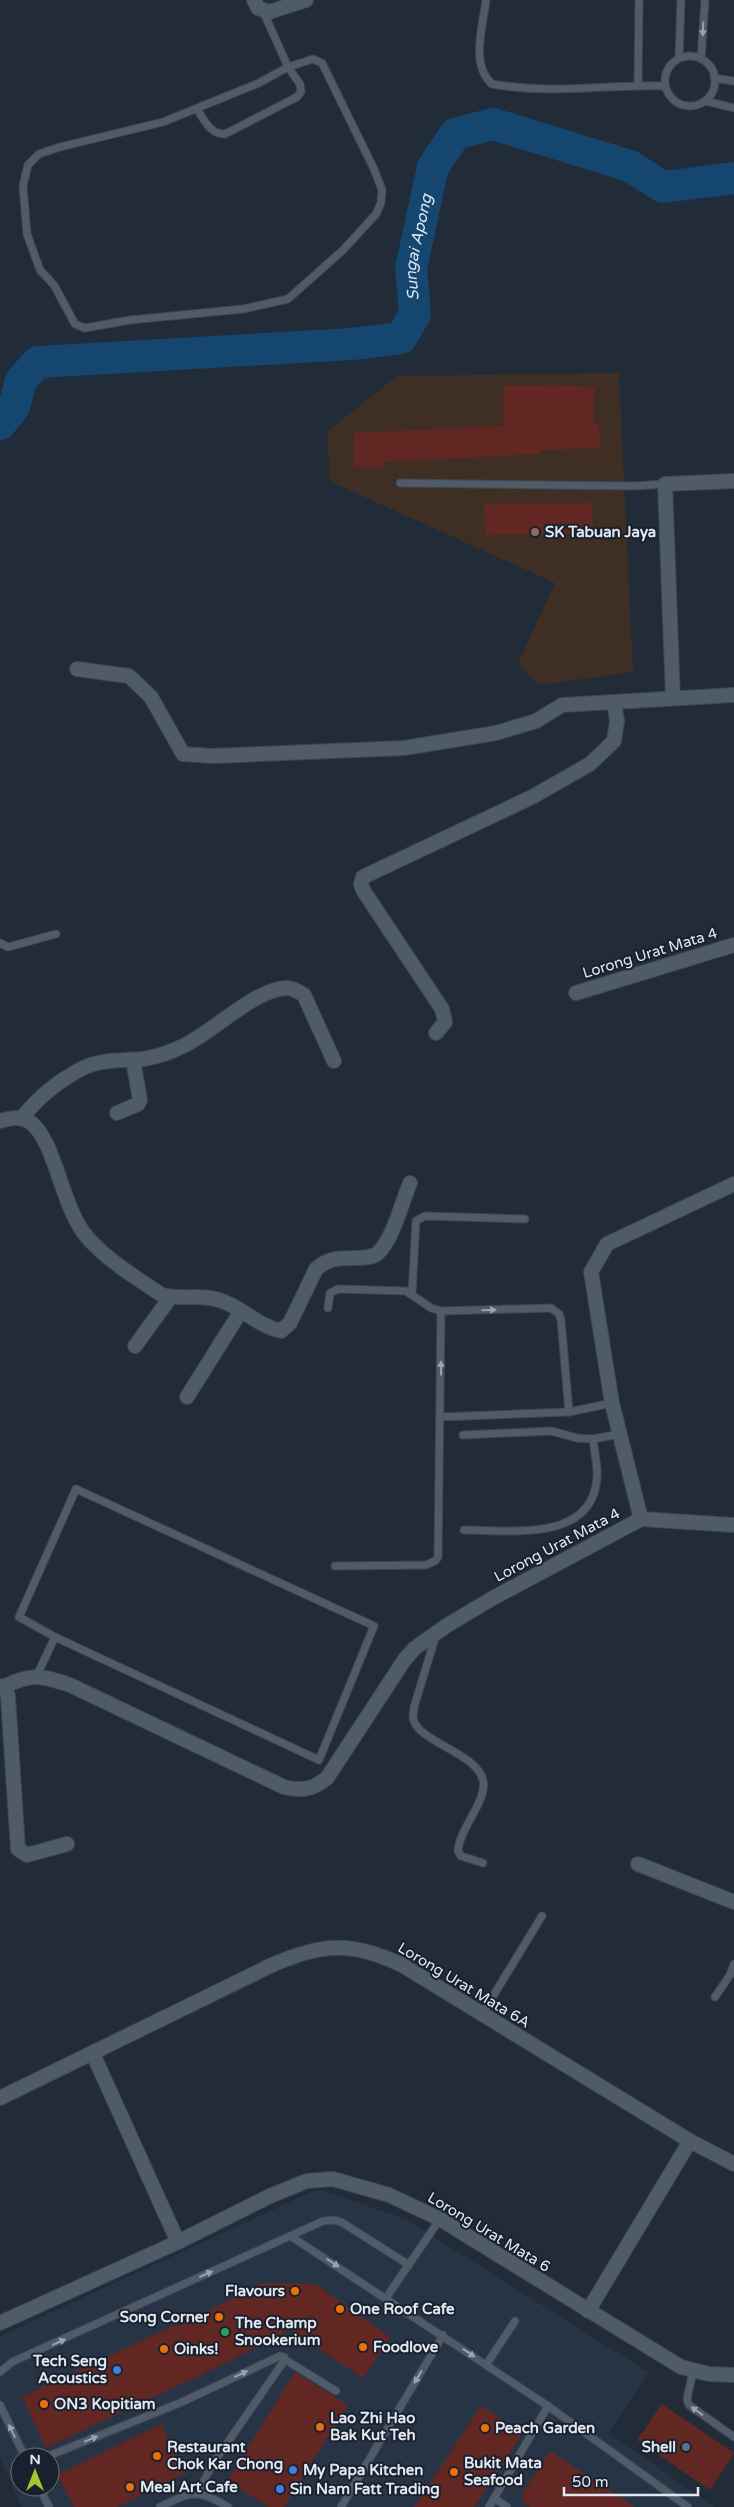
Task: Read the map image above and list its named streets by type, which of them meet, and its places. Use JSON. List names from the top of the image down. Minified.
{"streets":{"street":["Lorong Urat Mata 4","Lorong Urat Mata 6A","Lorong Urat Mata 6"]},"water":["Sungai Apong"],"places":["SK Tabuan Jaya","Flavours","One Roof Cafe","Song Corner","The Champ Snookerium","Foodlove","Oinks!","Tech Seng Acoustics","ON3 Kopitiam","Lao Zhi Hao Bak Kut Teh","Peach Garden","Shell","Restaurant Chok Kar Chong","My Papa Kitchen","Bukit Mata Seafood","Meal Art Cafe","Sin Nam Fatt Trading"],"scale_bar":"50 m","north":"top"}
